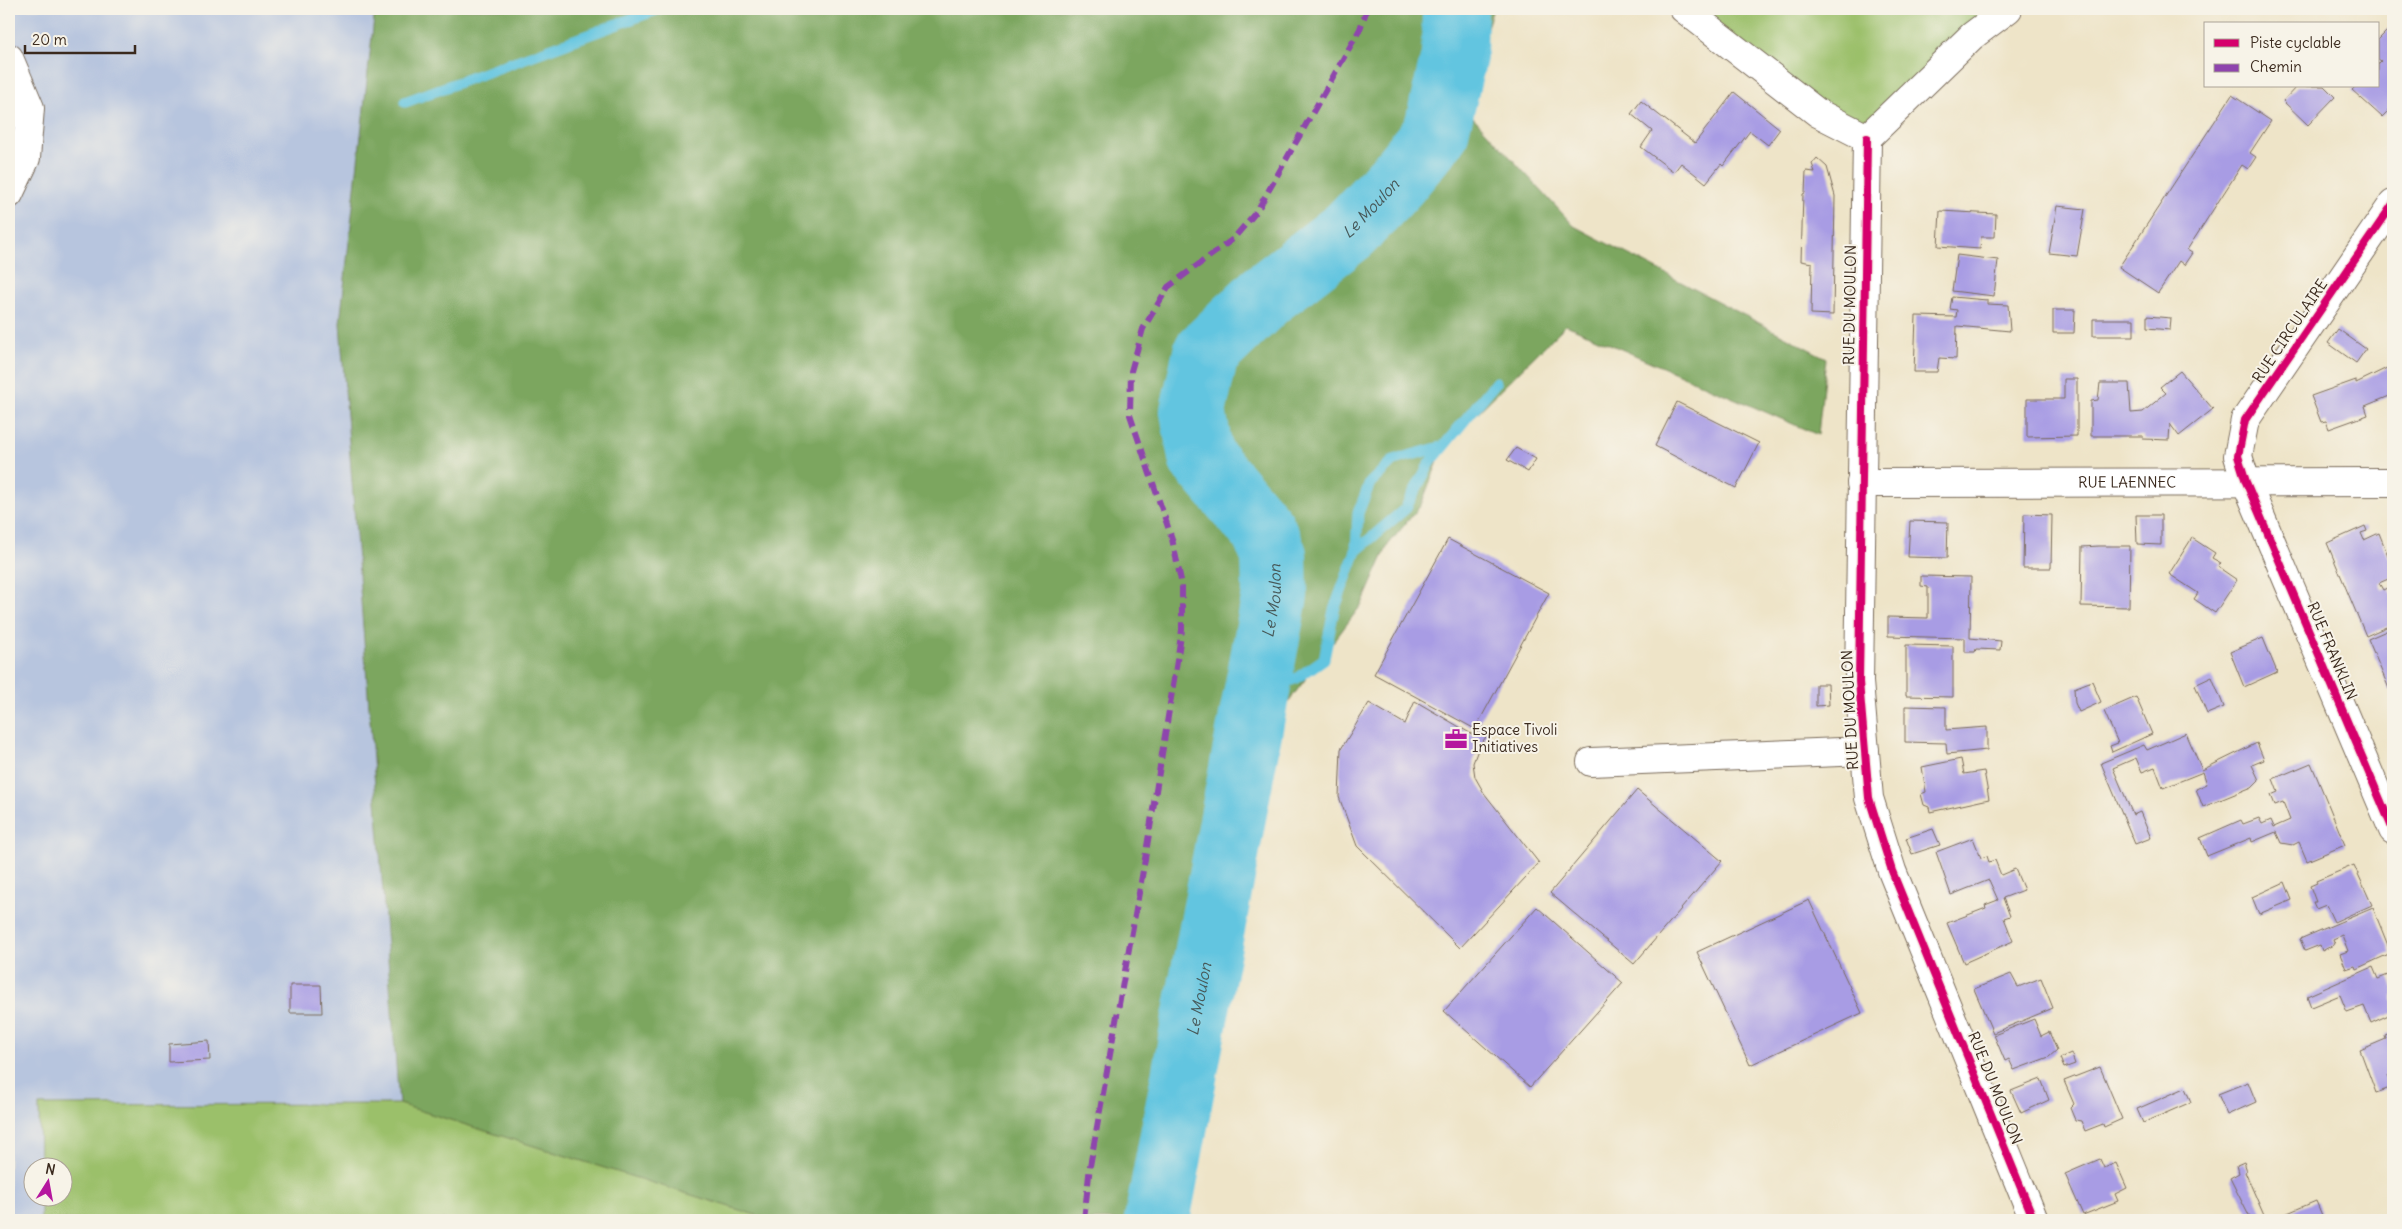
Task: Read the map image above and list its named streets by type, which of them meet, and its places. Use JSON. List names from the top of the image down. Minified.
{"streets":{"street":["RUE DU MOULON","RUE CIRCULAIRE","RUE LAENNEC","RUE FRANKLIN"]},"crossings":[["RUE DU MOULON","RUE LAENNEC"],["RUE CIRCULAIRE","RUE LAENNEC"],["RUE CIRCULAIRE","RUE FRANKLIN"],["RUE LAENNEC","RUE FRANKLIN"]],"water":["Le Moulon"],"places":{"office":["Espace Tivoli Initiatives"]},"legend":["Piste cyclable","Chemin"],"scale_bar":"20 m","north":"top"}
